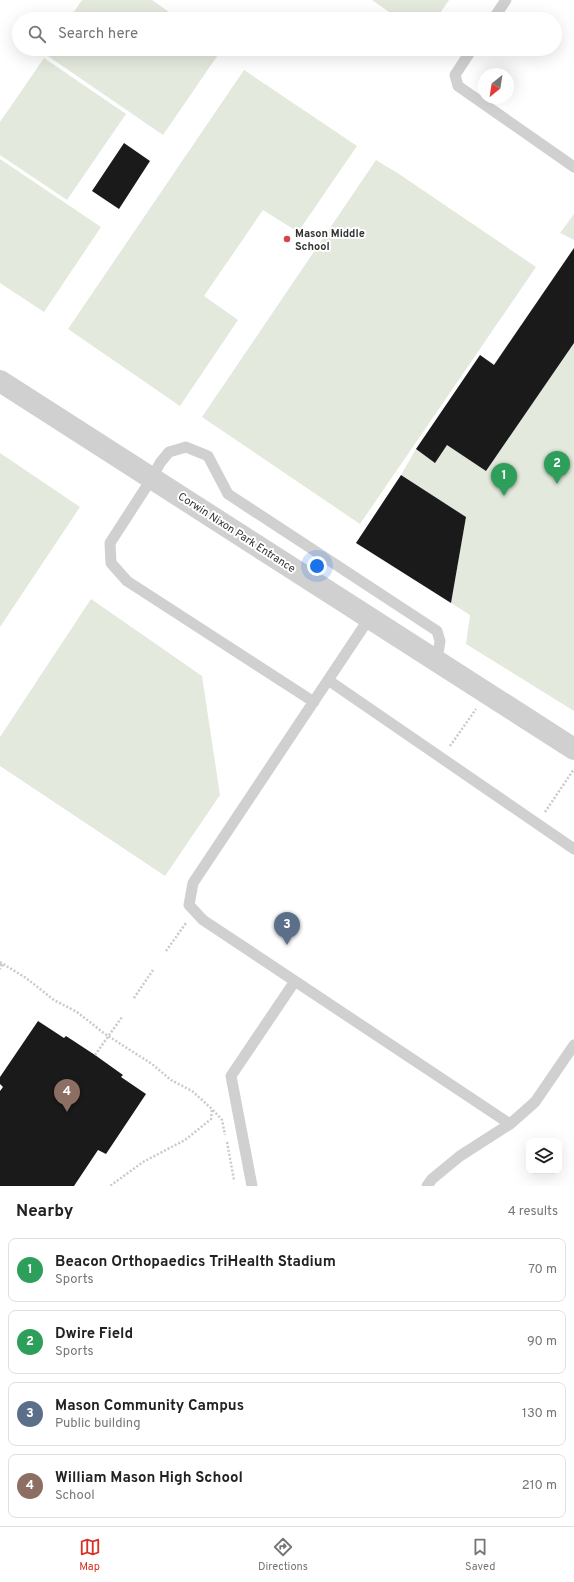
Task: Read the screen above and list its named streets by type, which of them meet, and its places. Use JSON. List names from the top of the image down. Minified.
{"streets":{"street":["Corwin Nixon Park Entrance"]},"places":["Mason Middle School"],"north":"bottom left","page":{"search":"Search here","pins":["2","1","3","4"],"heading":["Nearby","4 results"],"list":[{"mark":"1","name":"Beacon Orthopaedics TriHealth Stadium","note":"Sports","value":"70 m"},{"mark":"2","name":"Dwire Field","note":"Sports","value":"90 m"},{"mark":"3","name":"Mason Community Campus","note":"Public building","value":"130 m"},{"mark":"4","name":"William Mason High School","note":"School","value":"210 m"}],"nav":["Map","Directions","Saved"]}}
